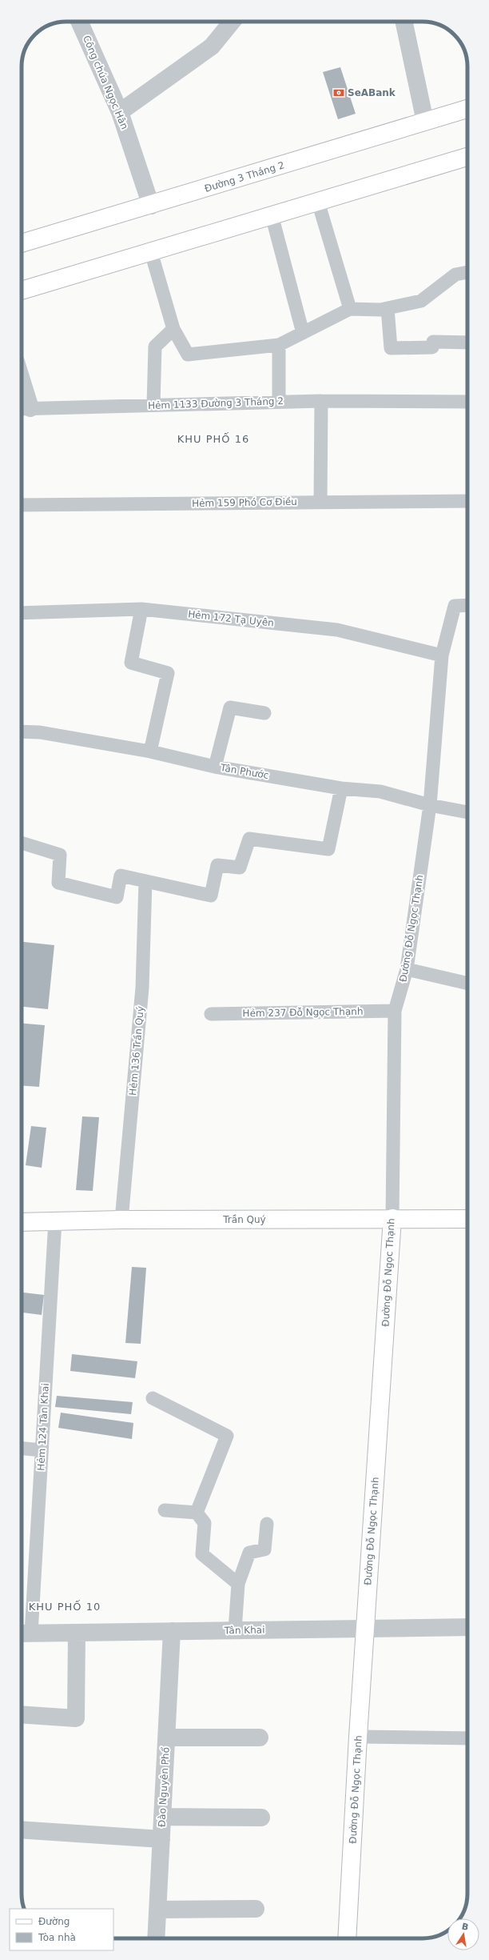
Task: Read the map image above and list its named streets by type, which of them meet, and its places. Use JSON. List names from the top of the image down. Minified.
{"streets":{"street":["Công chúa Ngọc Hân","Đường 3 Tháng 2","Đường Đỗ Ngọc Thạnh","Trần Quý","Tân Khai","Đào Nguyên Phổ"],"lane":["Hẻm 1133 Đường 3 Tháng 2","Hẻm 159 Phó Cơ Điều","Hẻm 172 Tạ Uyên","Tân Phước","Hẻm 237 Đỗ Ngọc Thạnh","Hẻm 136 Trần Quý","Hẻm 124 Tân Khai"]},"crossings":[["Công chúa Ngọc Hân","Đường 3 Tháng 2"],["Hẻm 172 Tạ Uyên","Đường Đỗ Ngọc Thạnh"],["Tân Phước","Đường Đỗ Ngọc Thạnh"],["Đường Đỗ Ngọc Thạnh","Hẻm 237 Đỗ Ngọc Thạnh"],["Đường Đỗ Ngọc Thạnh","Trần Quý"],["Đường Đỗ Ngọc Thạnh","Tân Khai"],["Hẻm 136 Trần Quý","Trần Quý"],["Trần Quý","Hẻm 124 Tân Khai"],["Hẻm 124 Tân Khai","Tân Khai"],["Tân Khai","Đào Nguyên Phổ"]],"districts":["KHU PHỐ 16","KHU PHỐ 10"],"places":{"bank":["SeABank"]},"legend":["Đường","Tòa nhà"],"north":"top"}
